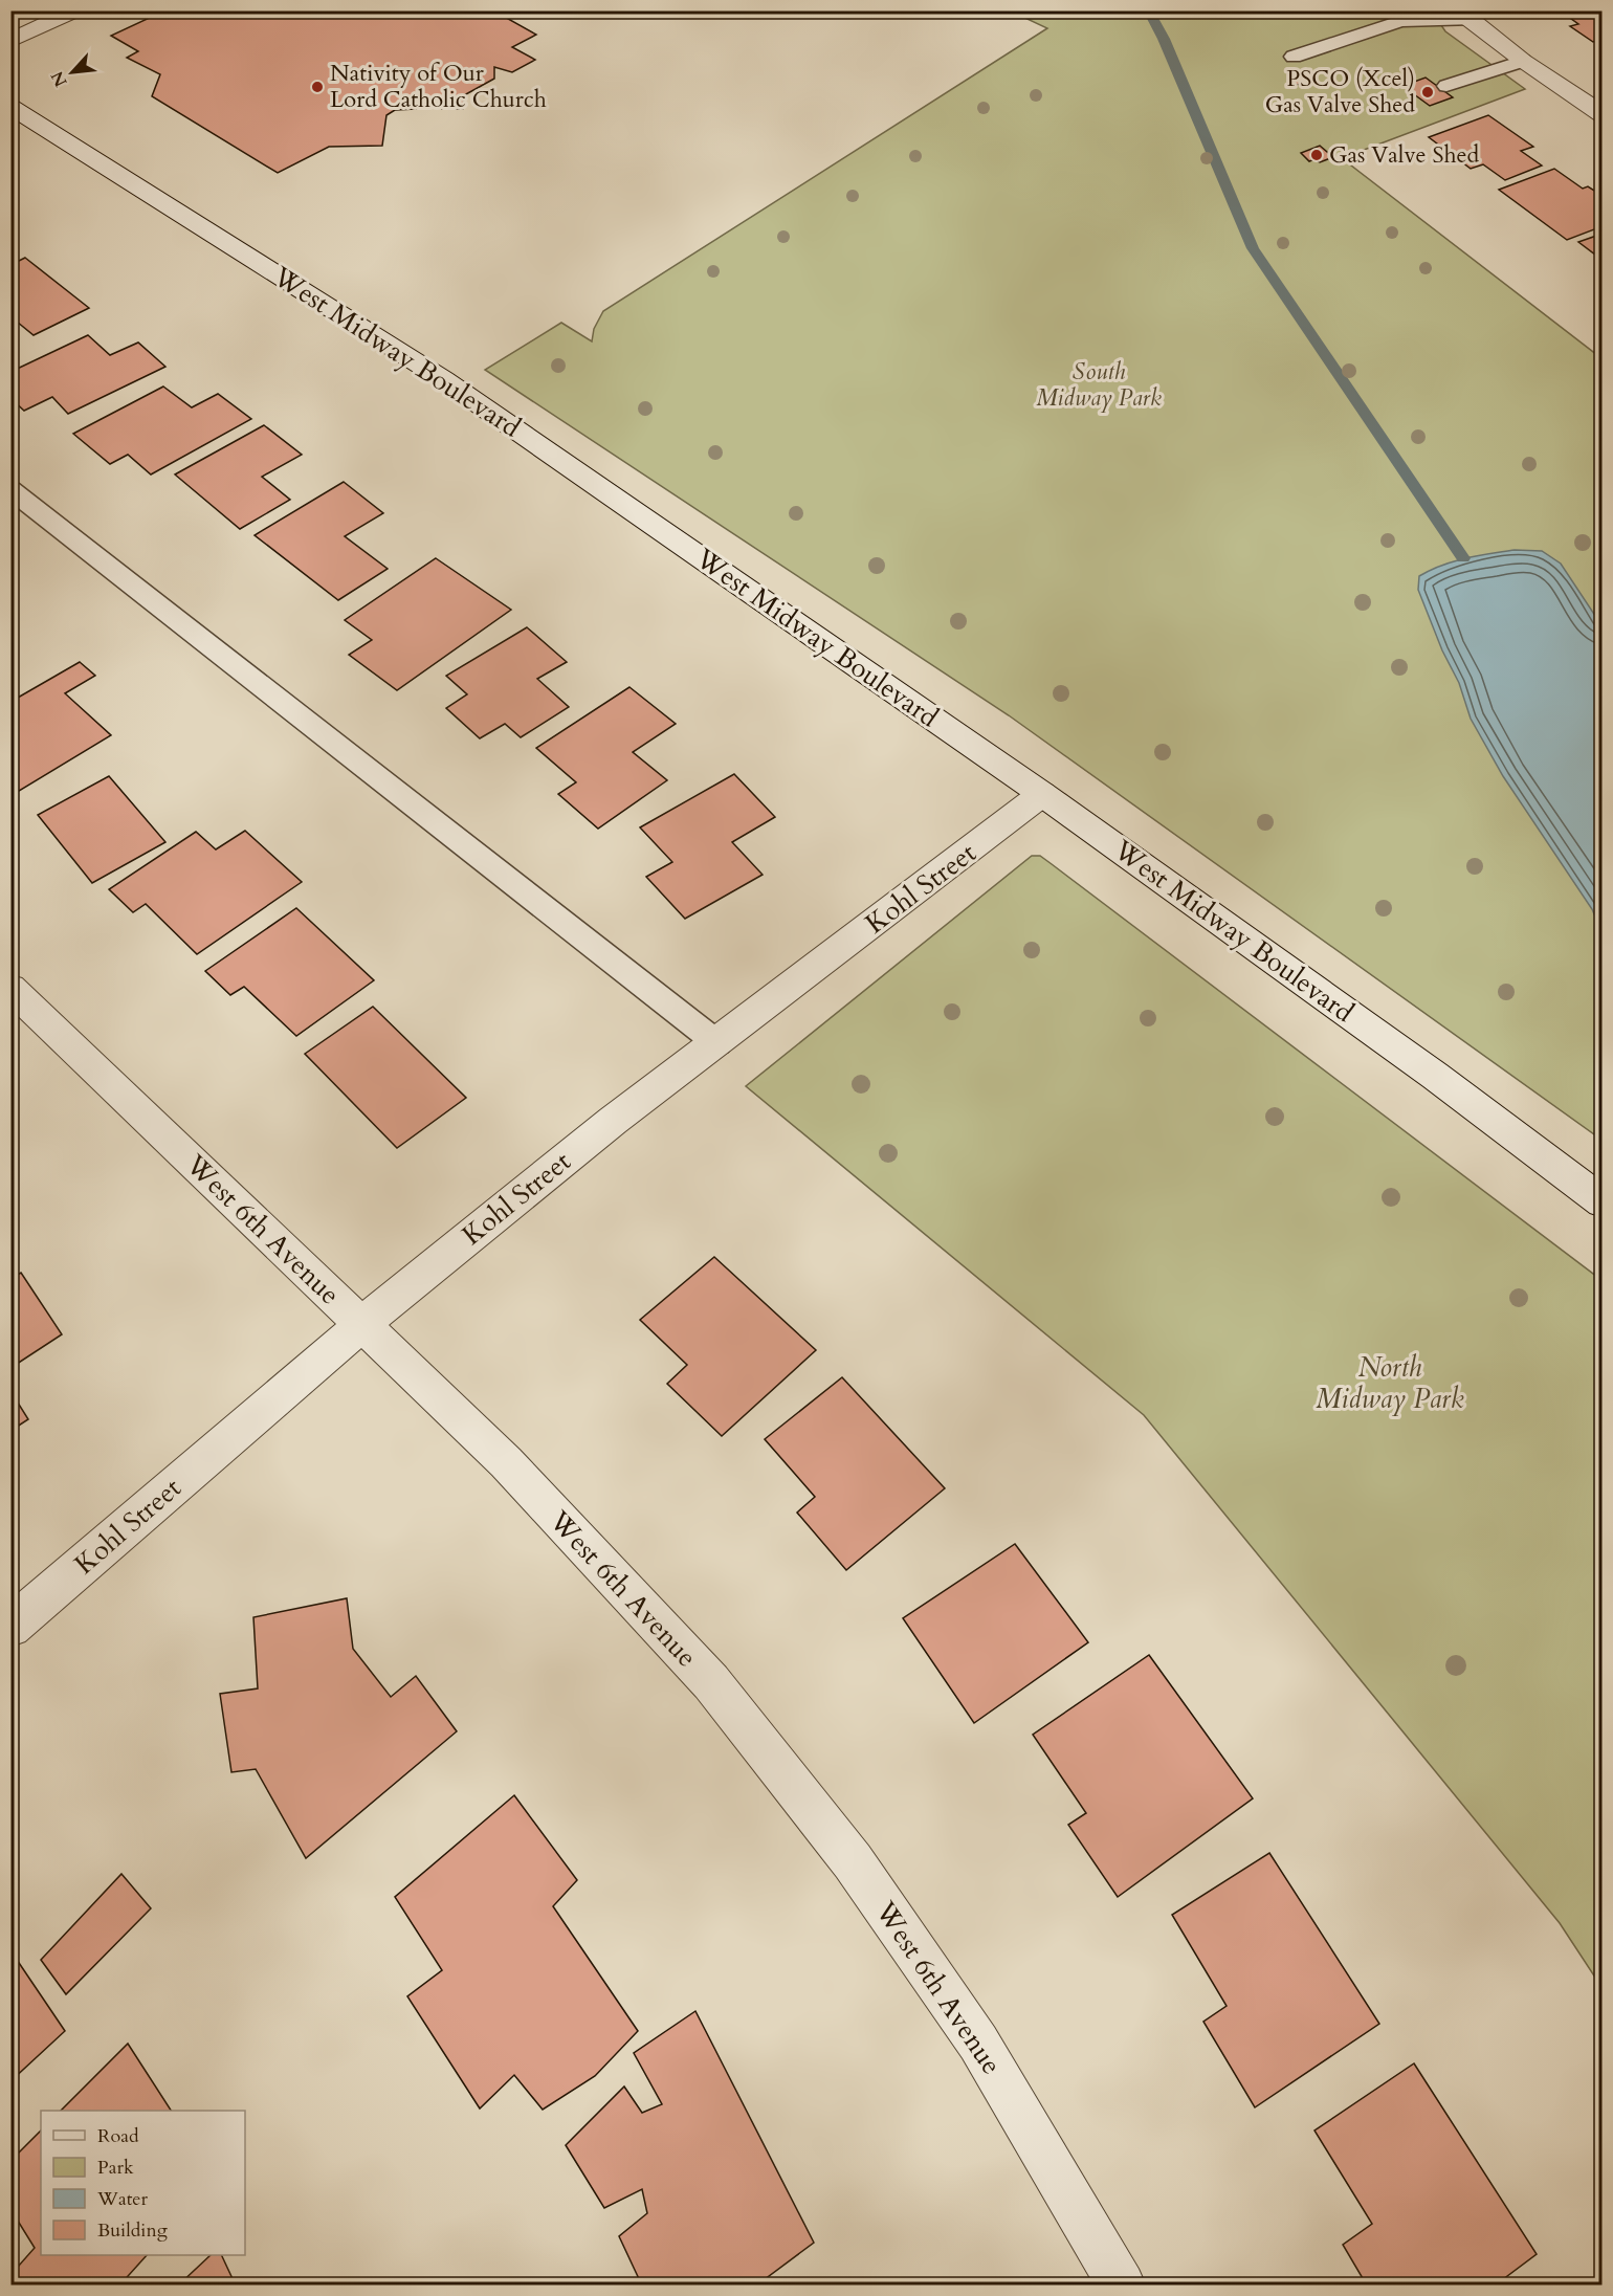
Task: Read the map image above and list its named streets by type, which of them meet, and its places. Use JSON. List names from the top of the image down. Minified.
{"streets":{"street":["West Midway Boulevard","Kohl Street","West 6th Avenue"]},"crossings":[["West Midway Boulevard","Kohl Street"],["Kohl Street","West 6th Avenue"]],"parks":["South Midway Park","North Midway Park"],"places":["Nativity of Our Lord Catholic Church","PSCO (Xcel) Gas Valve Shed","Gas Valve Shed"],"legend":["Road","Park","Water","Building"],"north":"bottom left"}
